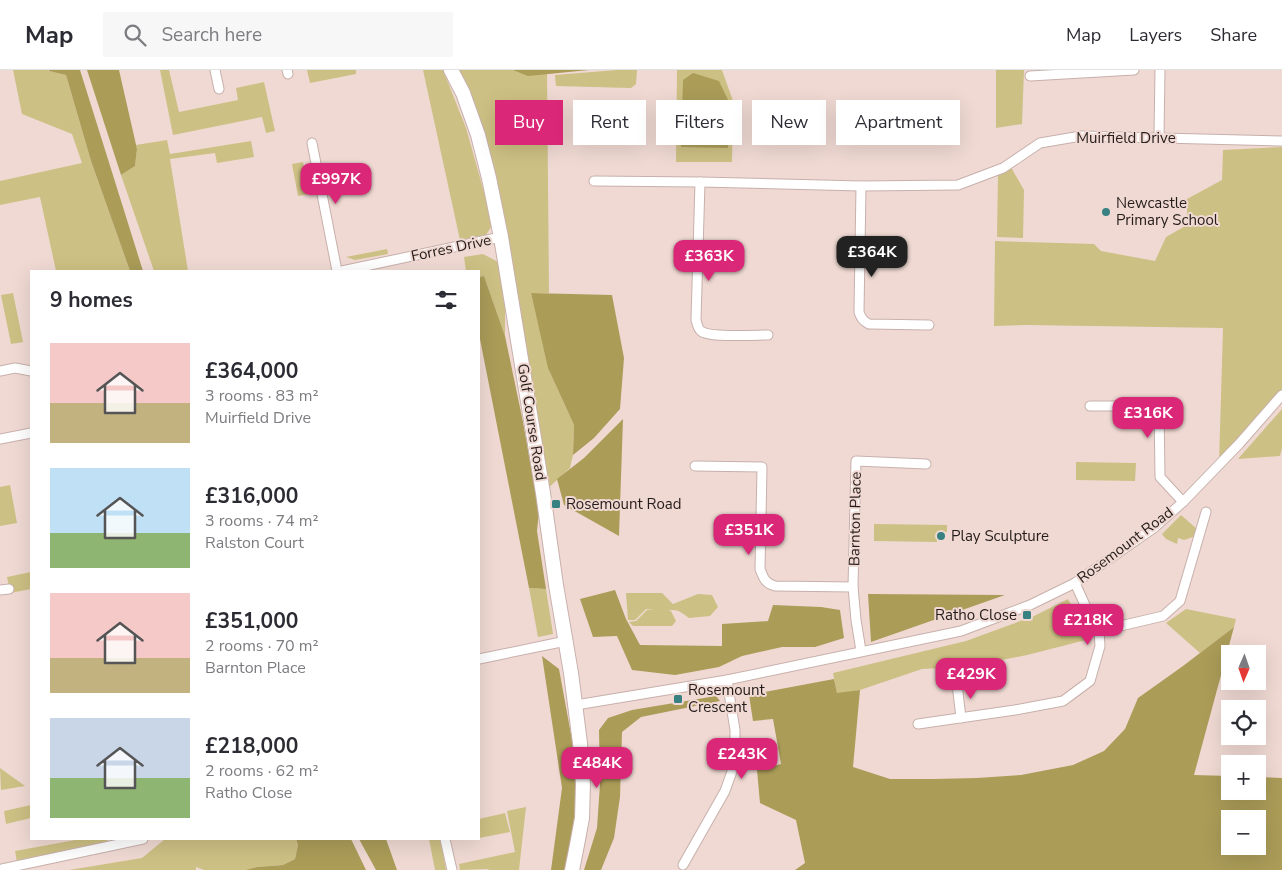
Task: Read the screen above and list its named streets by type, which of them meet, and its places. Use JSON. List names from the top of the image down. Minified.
{"streets":{"street":["Muirfield Drive","Forres Drive","Golf Course Road","Barnton Place","Rosemount Road"]},"crossings":[["Forres Drive","Golf Course Road"],["Golf Course Road","Rosemount Road"],["Barnton Place","Rosemount Road"]],"places":{"other":["Newcastle Primary School","Play Sculpture"],"transit":["Rosemount Road","Ratho Close","Rosemount Crescent"]},"north":"bottom","page":{"header":"Map","search":"Search here","nav":["Map","Layers","Share"],"chip":["Buy","Rent","Filters","New","Apartment"],"price":["£997K","£364K","£363K","£316K","£351K","£218K","£429K","£243K","£484K"],"heading":"9 homes","list":[{"name":"£364,000","note":"3 rooms · 83 m² · Muirfield Drive"},{"name":"£316,000","note":"3 rooms · 74 m² · Ralston Court"},{"name":"£351,000","note":"2 rooms · 70 m² · Barnton Place"},{"name":"£218,000","note":"2 rooms · 62 m² · Ratho Close"}],"map_buttons":["+","−"]}}
